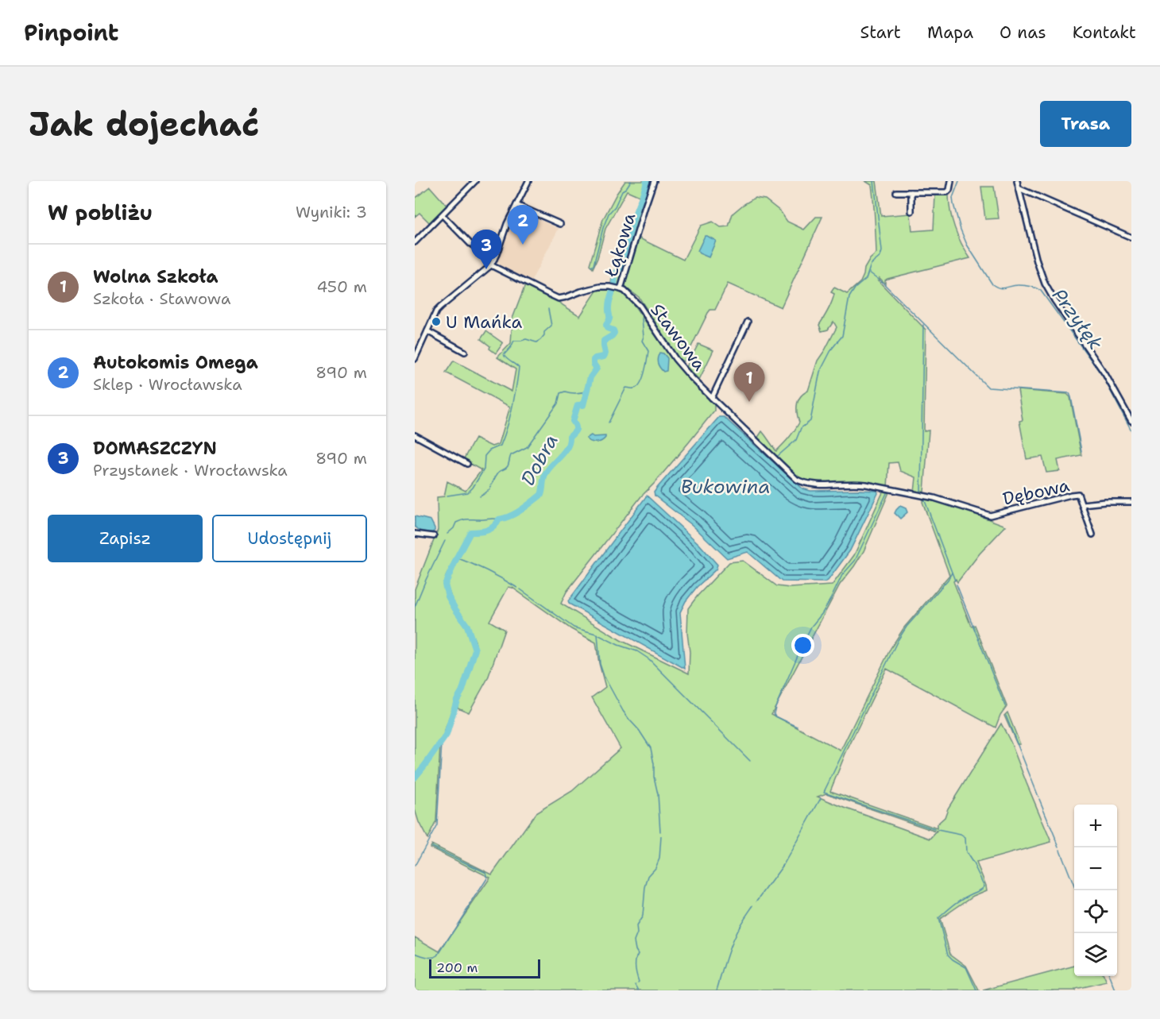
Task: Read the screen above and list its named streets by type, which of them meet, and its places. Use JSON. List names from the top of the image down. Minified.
{"streets":{"street":["Łąkowa","Stawowa","Dębowa"]},"crossings":[["Łąkowa","Stawowa"],["Stawowa","Dębowa"]],"water":["Przyłęk","Dobra","Bukowina"],"places":["U Mańka"],"scale_bar":"200 m","page":{"header":"Pinpoint","nav":["Start","Mapa","O nas","Kontakt"],"buttons":["Trasa",["Zapisz","Udostępnij"]],"title":"Jak dojechać","heading":["W pobliżu","Wyniki: 3"],"pins":["2","3","1"],"list":[{"mark":"1","name":"Wolna Szkoła","note":"Szkoła · Stawowa","value":"450 m"},{"mark":"2","name":"Autokomis Omega","note":"Sklep · Wrocławska","value":"890 m"},{"mark":"3","name":"DOMASZCZYN","note":"Przystanek · Wrocławska","value":"890 m"}],"map_buttons":["+","−"],"scale":"200 m"}}
